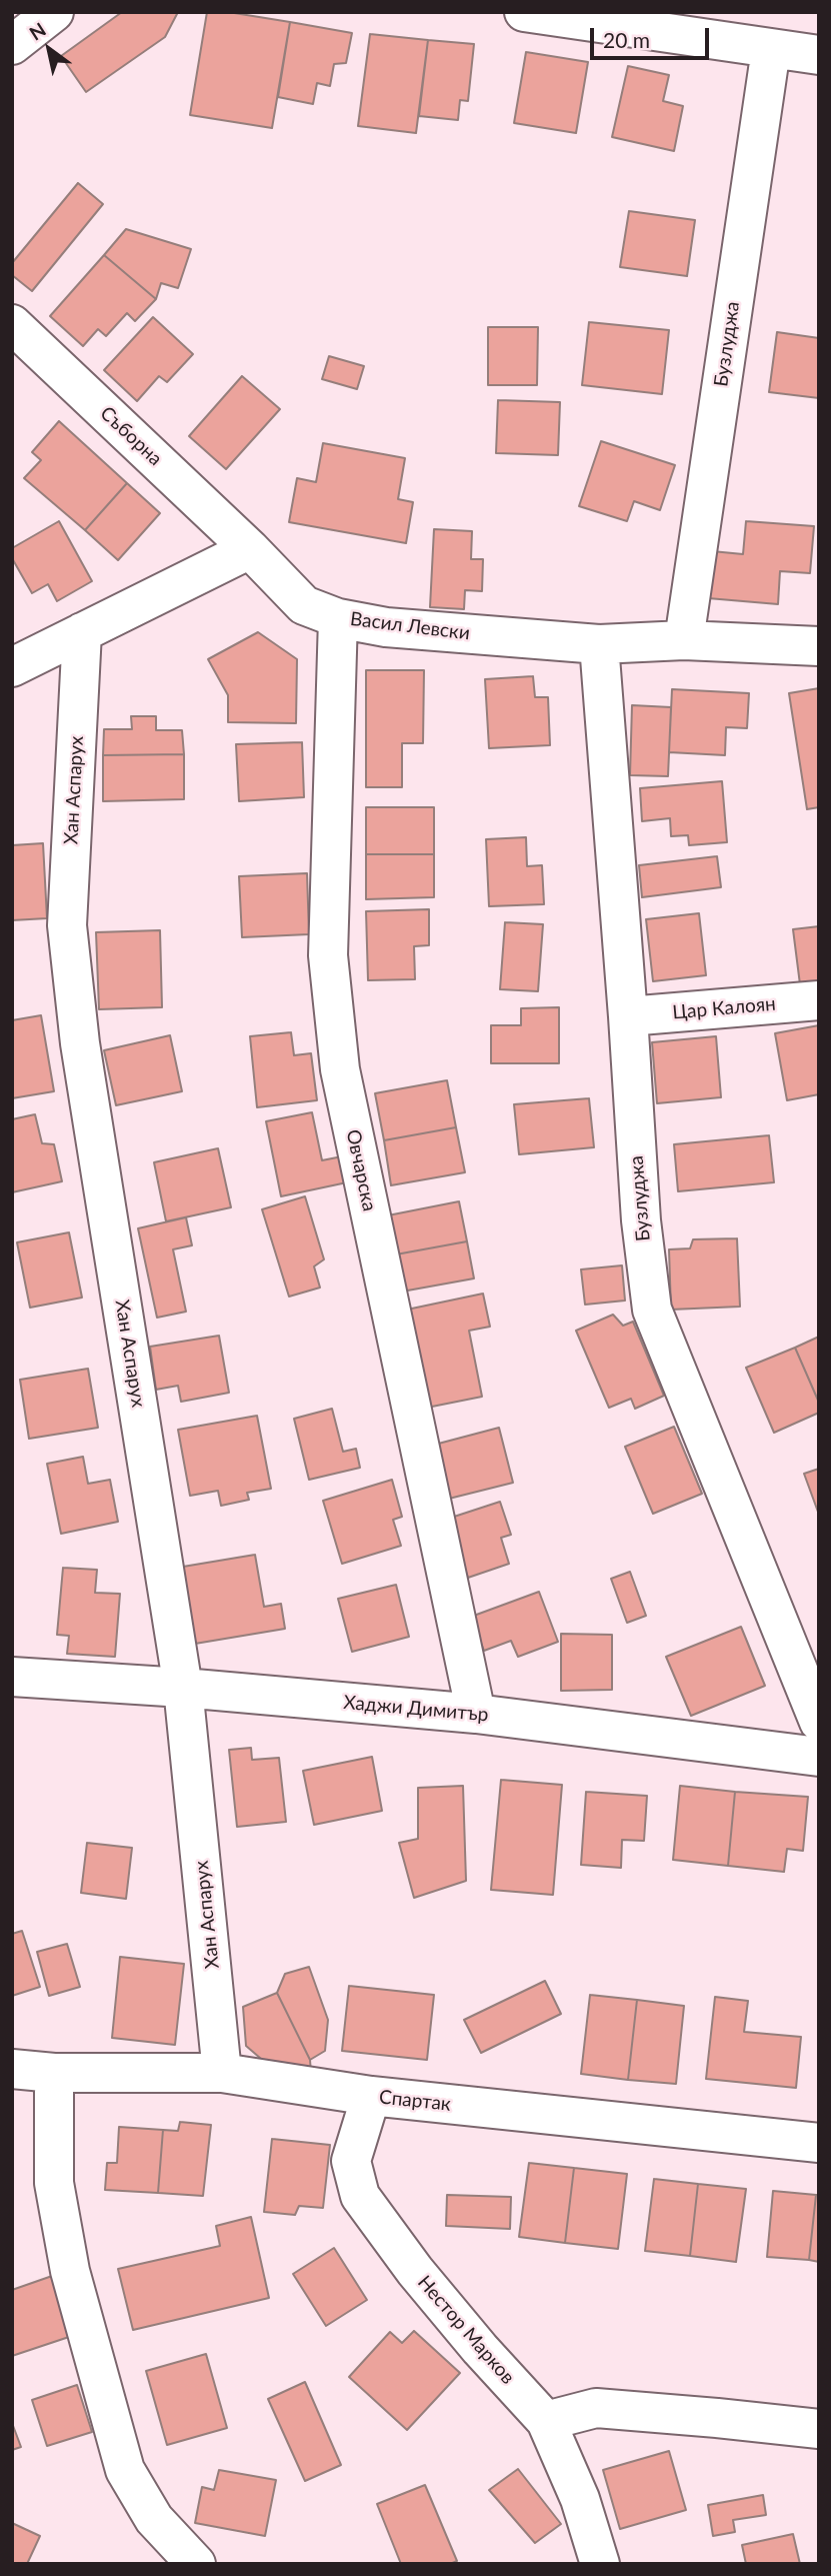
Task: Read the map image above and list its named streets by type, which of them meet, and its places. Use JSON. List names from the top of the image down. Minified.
{"streets":{"street":["Бузлуджа","Съборна","Васил Левски","Хан Аспарух","Цар Калоян","Овчарска","Хаджи Димитър","Спартак","Нестор Марков"]},"crossings":[["Бузлуджа","Васил Левски"],["Бузлуджа","Цар Калоян"],["Съборна","Васил Левски"],["Васил Левски","Овчарска"],["Хан Аспарух","Хаджи Димитър"],["Хан Аспарух","Спартак"],["Овчарска","Хаджи Димитър"],["Спартак","Нестор Марков"]],"scale_bar":"20 m","north":"top left"}
